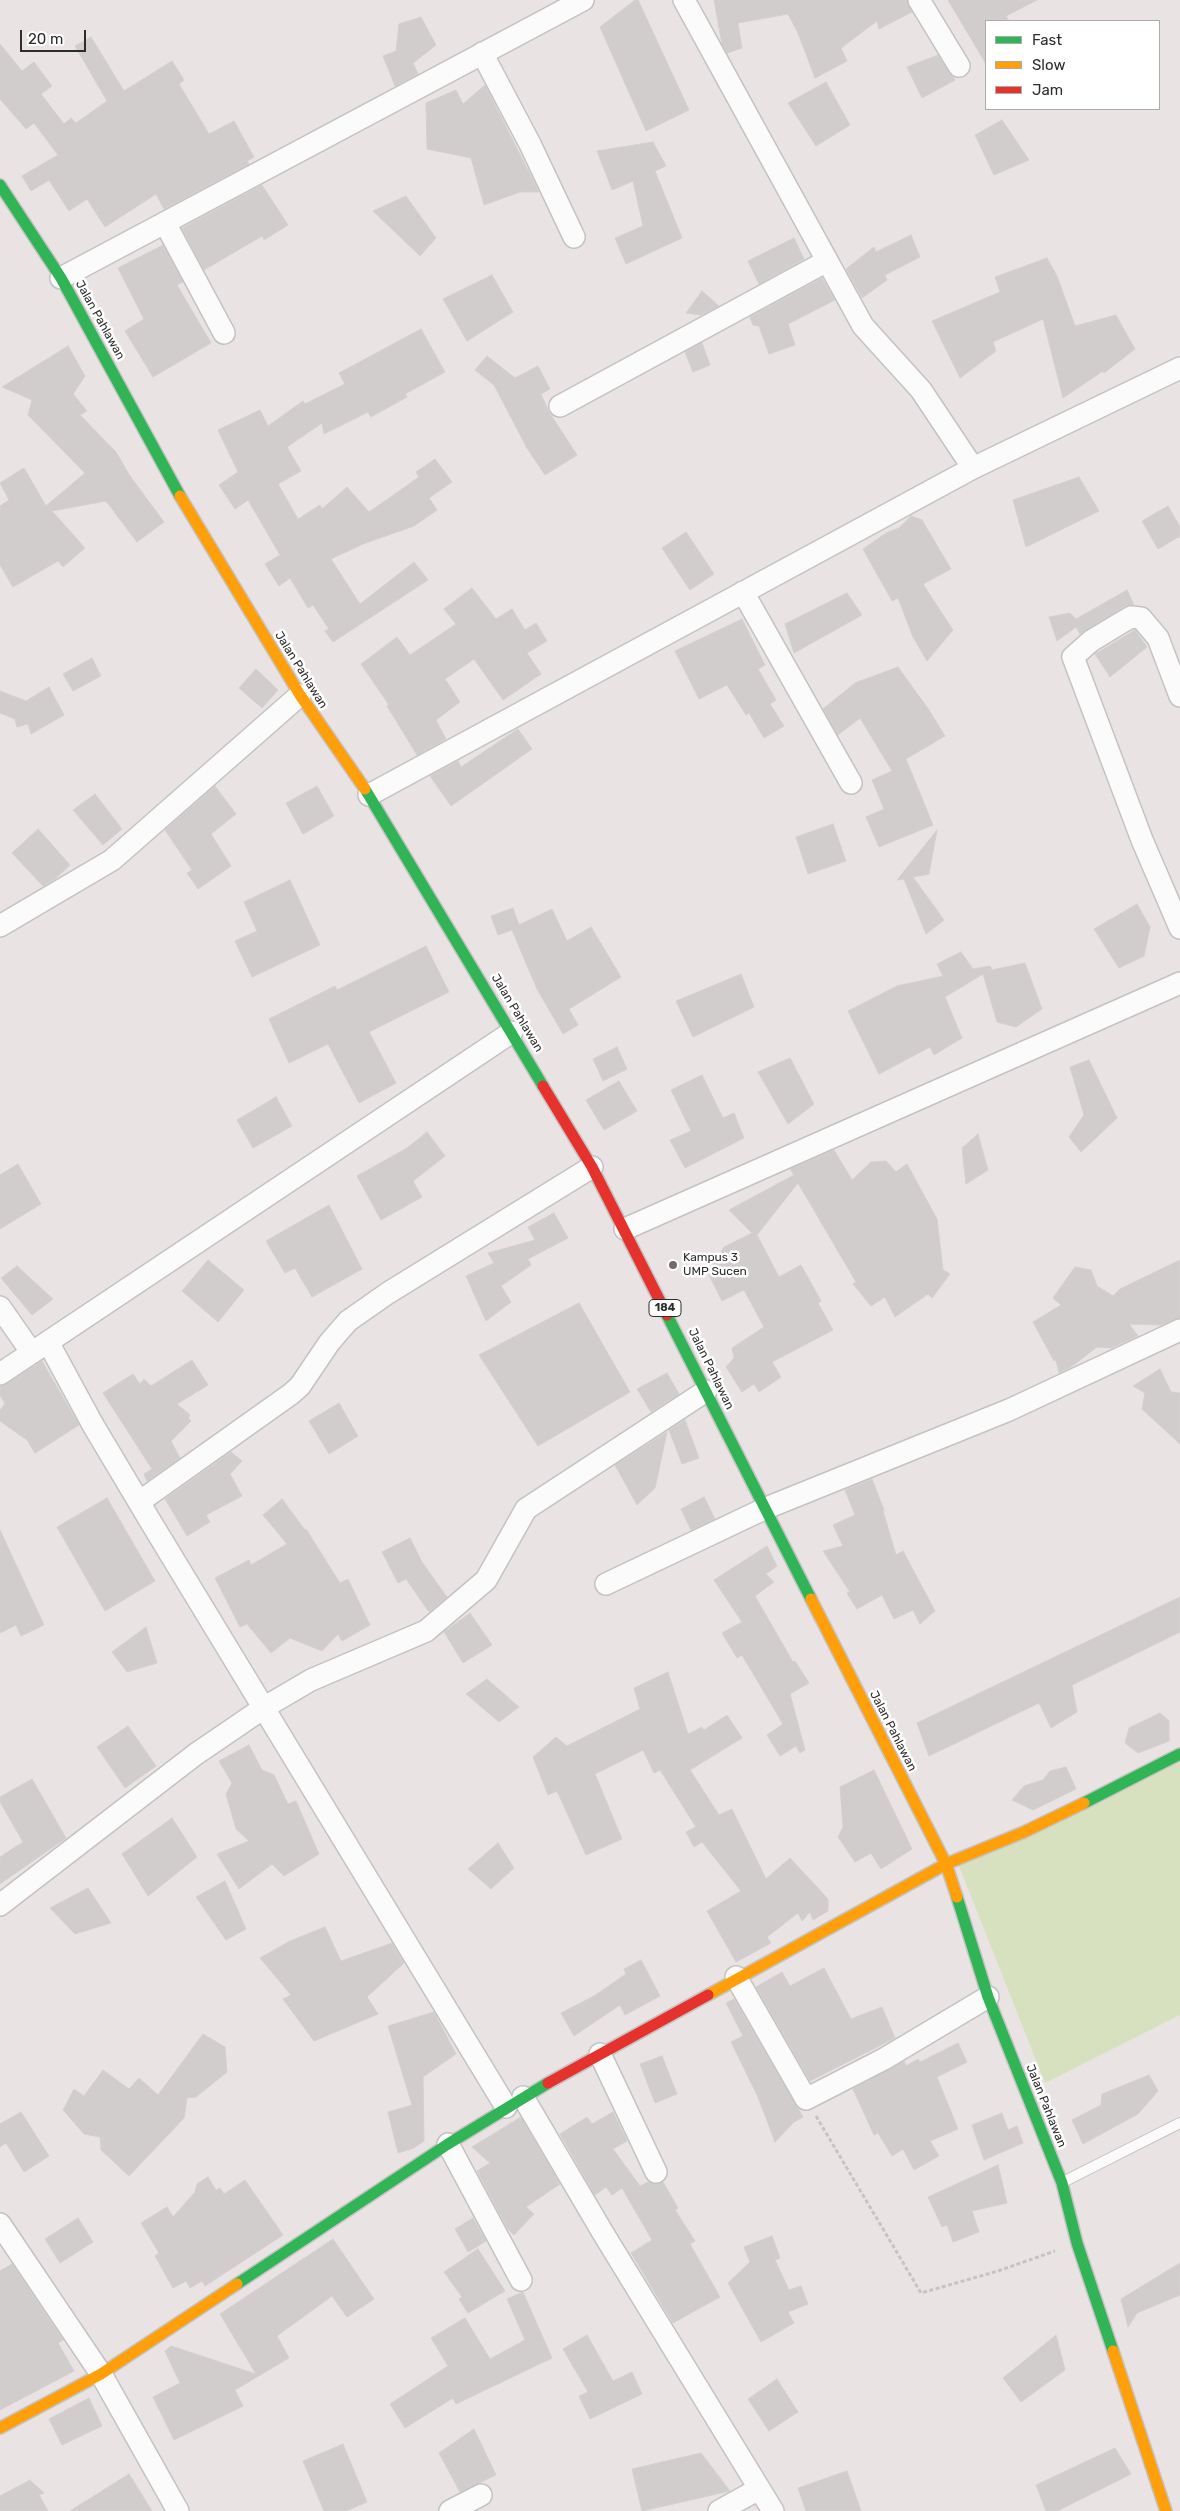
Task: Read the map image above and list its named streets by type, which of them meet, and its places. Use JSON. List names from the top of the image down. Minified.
{"streets":{"main road":["Jalan Pahlawan","184"]},"places":["Kampus 3 UMP Sucen"],"legend":["Fast","Slow","Jam"],"scale_bar":"20 m"}
